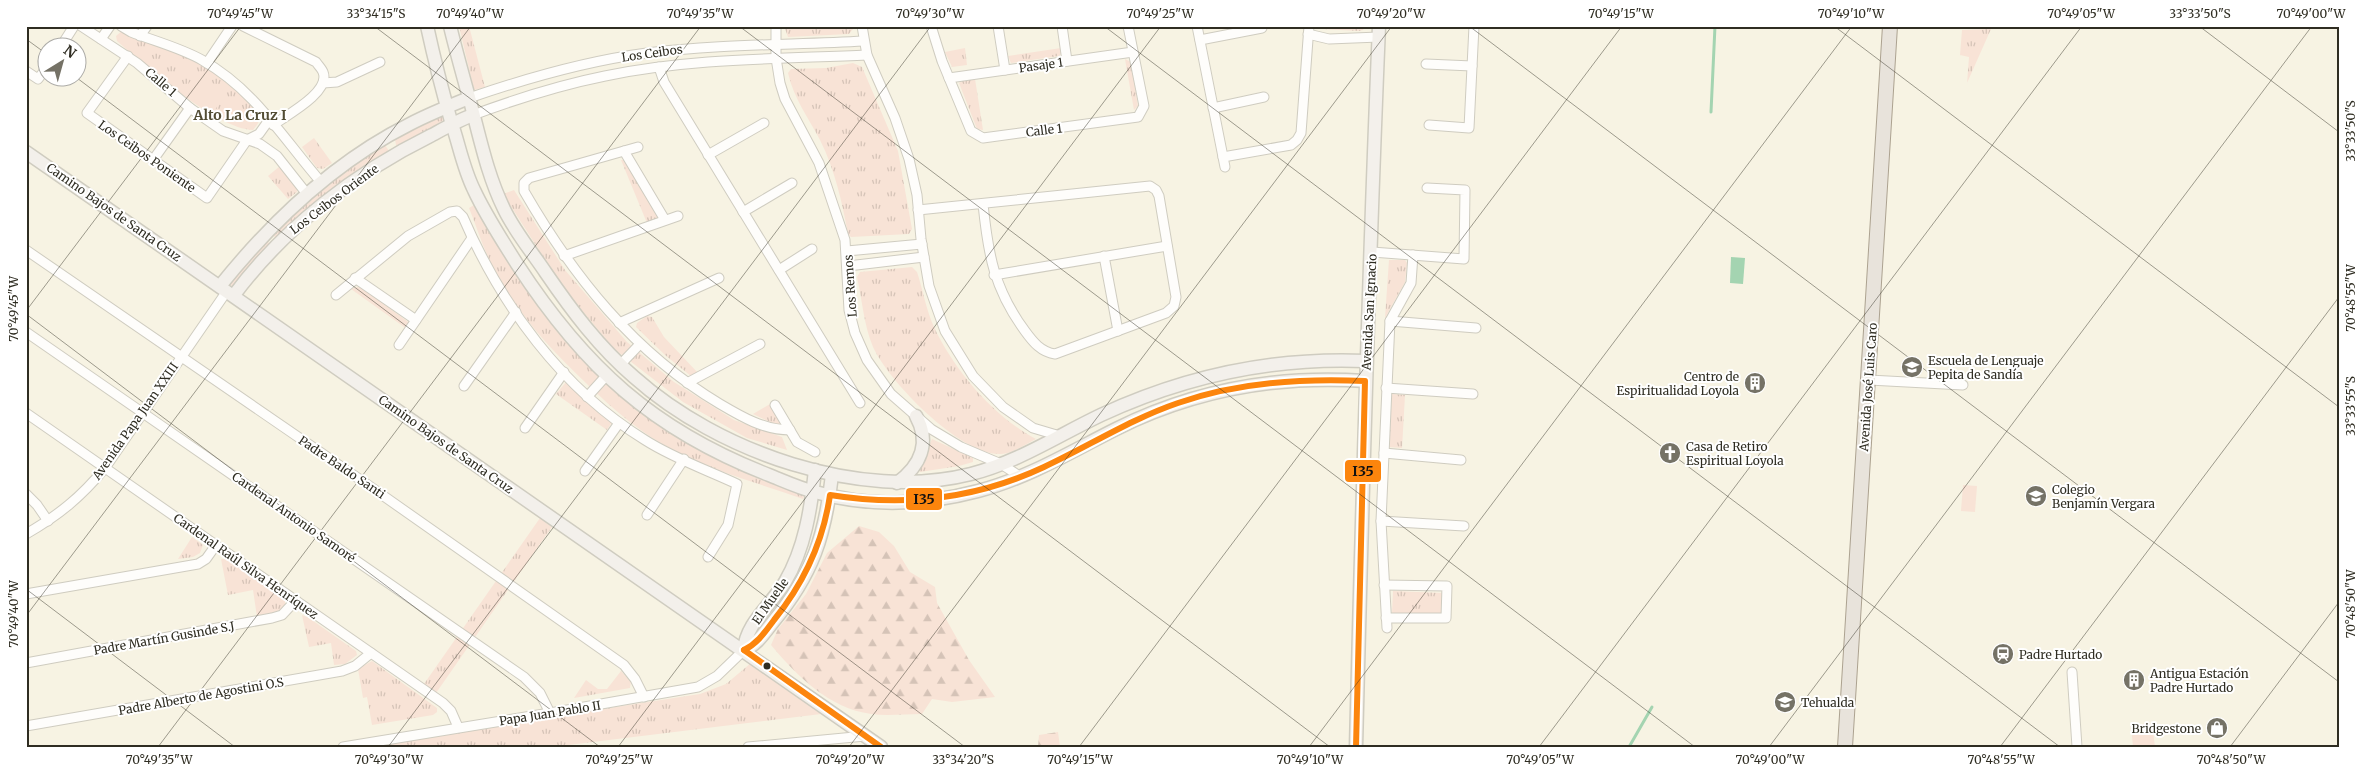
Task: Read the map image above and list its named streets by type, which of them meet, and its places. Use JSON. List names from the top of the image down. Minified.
{"streets":{"main road":["Avenida José Luis Caro"],"street":["Los Ceibos","Pasaje 1","Calle 1","Los Ceibos Poniente","Los Ceibos Oriente","Camino Bajos de Santa Cruz","Los Remos","Avenida San Ignacio","Avenida Papa Juan XXIII","Padre Baldo Santi","Cardenal Antonio Samoré","Cardenal Raúl Silva Henríquez","El Muelle","Padre Martín Gusinde S.J","Padre Alberto de Agostini O.S","Papa Juan Pablo II"]},"crossings":[["Los Ceibos","Los Ceibos Oriente"],["Los Ceibos","Los Remos"],["Pasaje 1","Calle 1"],["Calle 1","Los Ceibos Poniente"],["Los Ceibos Oriente","Camino Bajos de Santa Cruz"],["Los Ceibos Oriente","Avenida Papa Juan XXIII"],["Camino Bajos de Santa Cruz","Avenida Papa Juan XXIII"],["Camino Bajos de Santa Cruz","El Muelle"],["Camino Bajos de Santa Cruz","Papa Juan Pablo II"],["Avenida Papa Juan XXIII","Padre Baldo Santi"],["Avenida Papa Juan XXIII","Cardenal Antonio Samoré"],["Avenida Papa Juan XXIII","Cardenal Raúl Silva Henríquez"],["Padre Baldo Santi","Papa Juan Pablo II"],["Cardenal Antonio Samoré","Papa Juan Pablo II"],["Cardenal Raúl Silva Henríquez","Padre Martín Gusinde S.J"],["Cardenal Raúl Silva Henríquez","Padre Alberto de Agostini O.S"],["Cardenal Raúl Silva Henríquez","Papa Juan Pablo II"],["El Muelle","Papa Juan Pablo II"]],"districts":["Alto La Cruz I"],"places":{"school or university":["Escuela de Lenguaje Pepita de Sandía","Colegio Benjamín Vergara","Tehualda"],"building":["Centro de Espiritualidad Loyola","Antigua Estación Padre Hurtado"],"church":["Casa de Retiro Espiritual Loyola"],"station":["Padre Hurtado"],"shop":["Bridgestone"]},"lines":["transit line I35"],"north":"top right","coordinates":["70°49'45\"W","33°34'15\"S","70°49'40\"W","70°49'35\"W","70°49'30\"W","70°49'25\"W","70°49'20\"W","70°49'15\"W","70°49'10\"W","70°49'05\"W","33°33'50\"S","70°49'00\"W","70°48'55\"W","33°33'55\"S","70°48'50\"W","33°34'20\"S"]}
